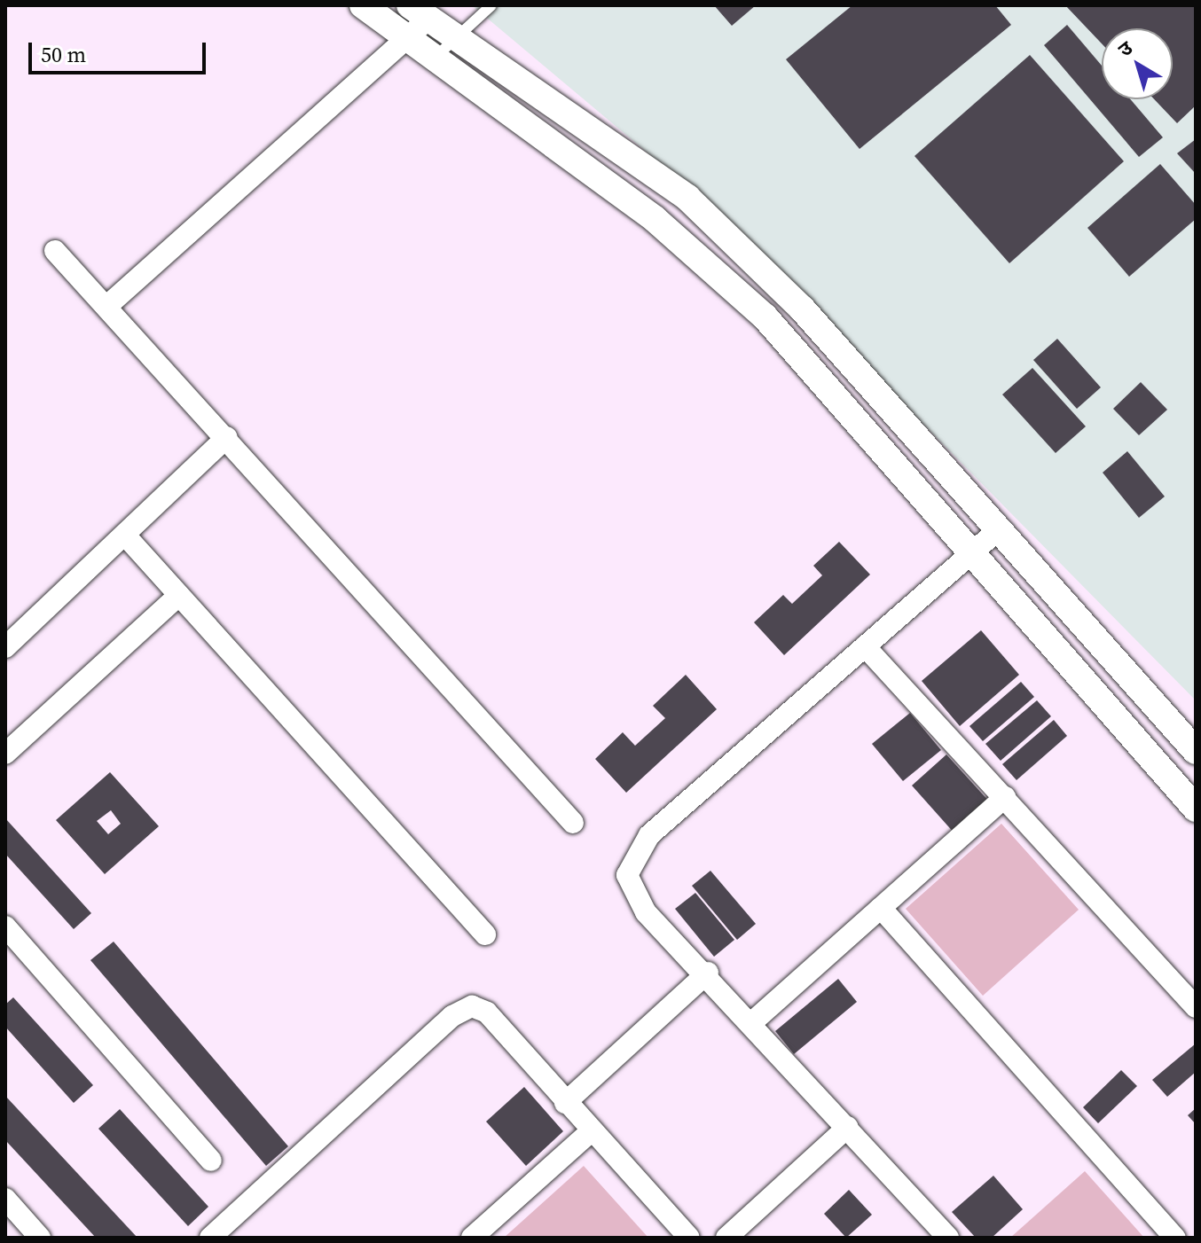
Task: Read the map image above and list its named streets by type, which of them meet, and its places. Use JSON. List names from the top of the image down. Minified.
{"scale_bar":"50 m","north":"top left"}
